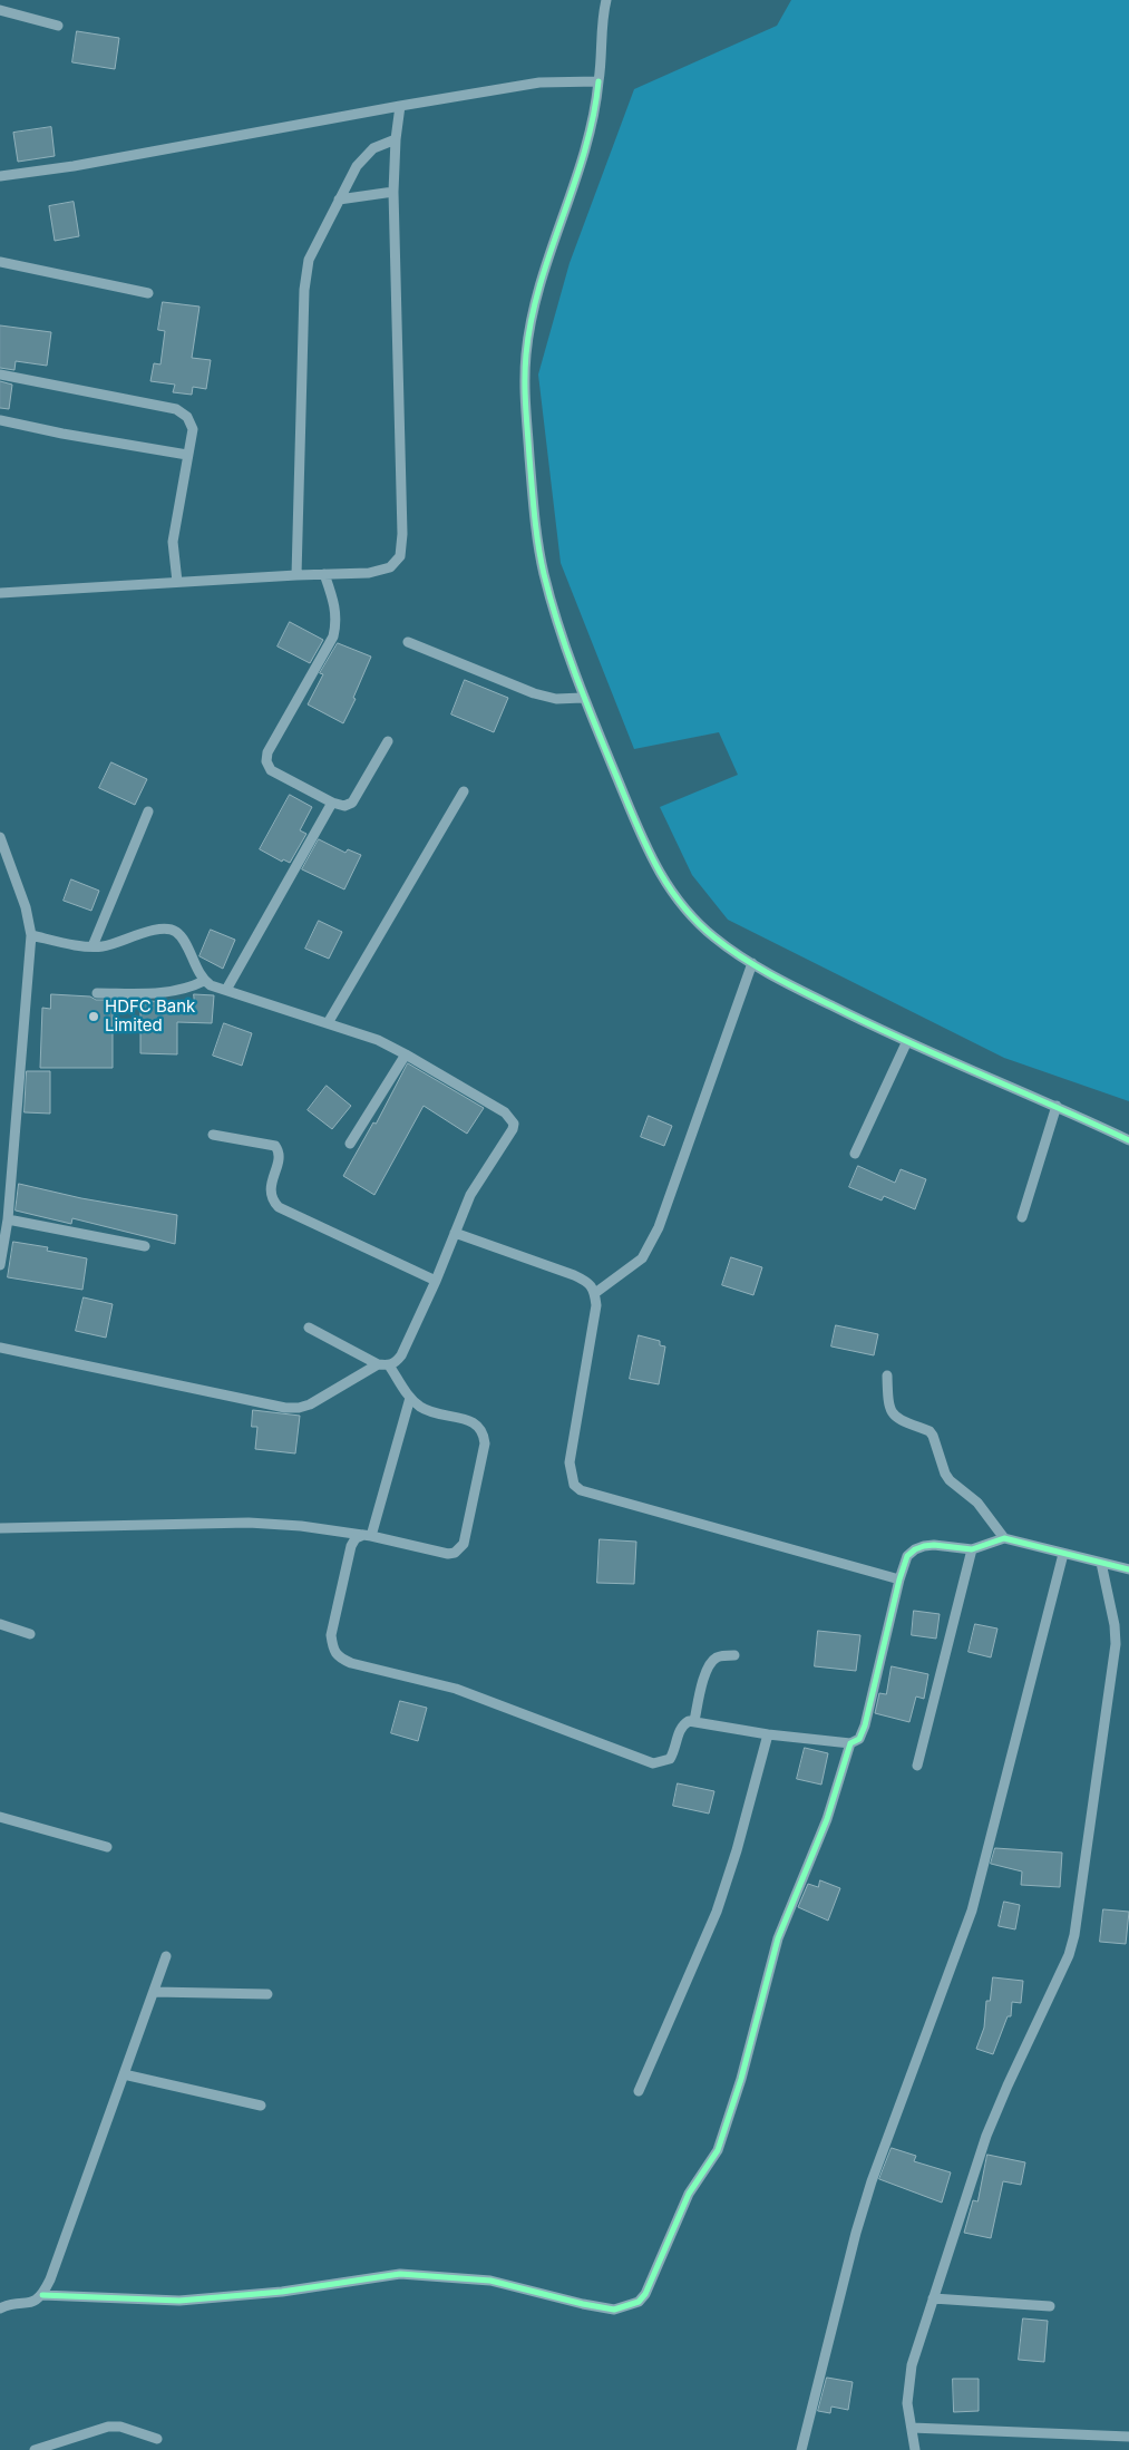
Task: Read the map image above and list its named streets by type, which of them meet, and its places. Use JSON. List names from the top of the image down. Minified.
{"places":["HDFC Bank Limited"]}
